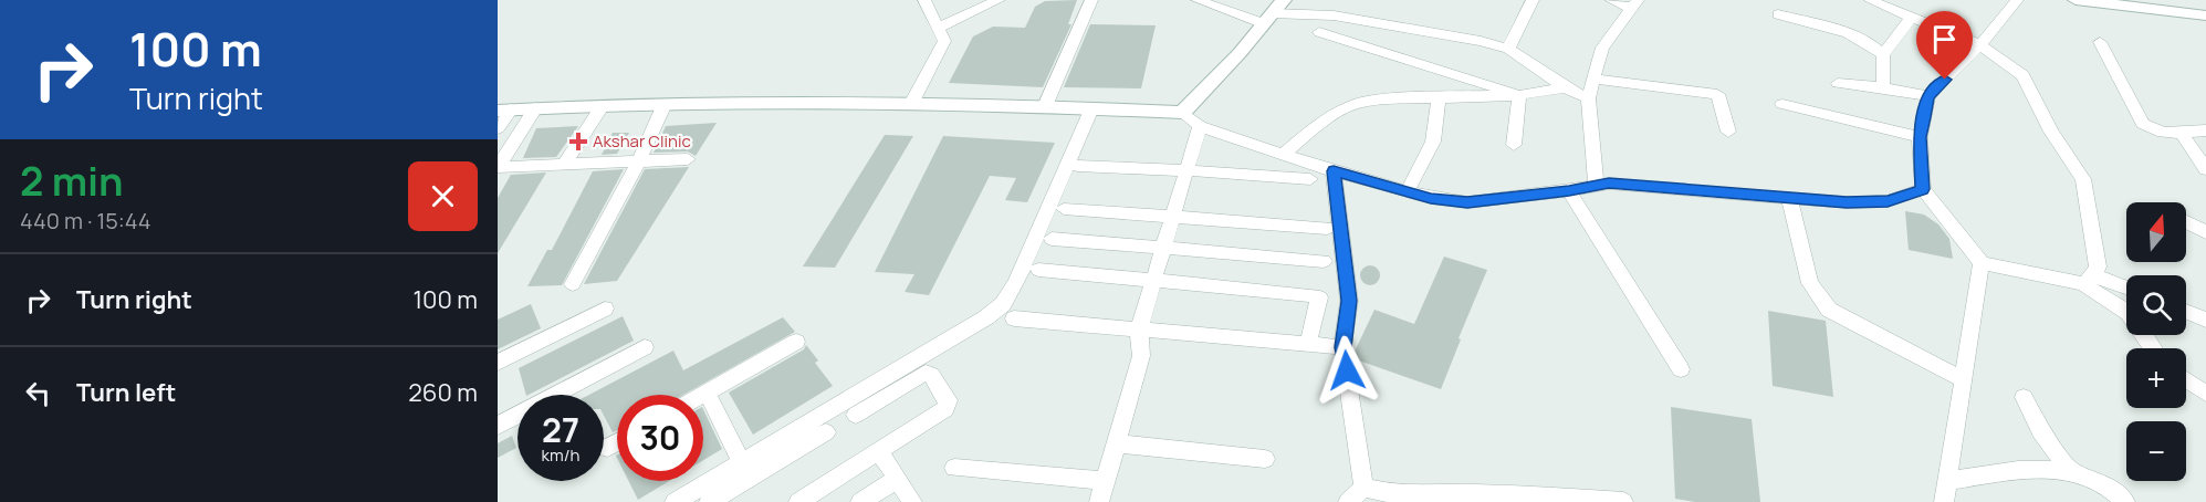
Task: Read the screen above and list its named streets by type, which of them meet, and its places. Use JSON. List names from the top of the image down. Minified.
{"places":{"health":["Akshar Clinic"]},"north":"top","page":{"turn":["100 m","Turn right"],"heading":["2 min","440 m · 15:44"],"map_buttons":["+","−"],"list":[{"name":"Turn right","value":"100 m"},{"name":"Turn left","value":"260 m"}],"speed":"27 km/h","limit":"30"}}
